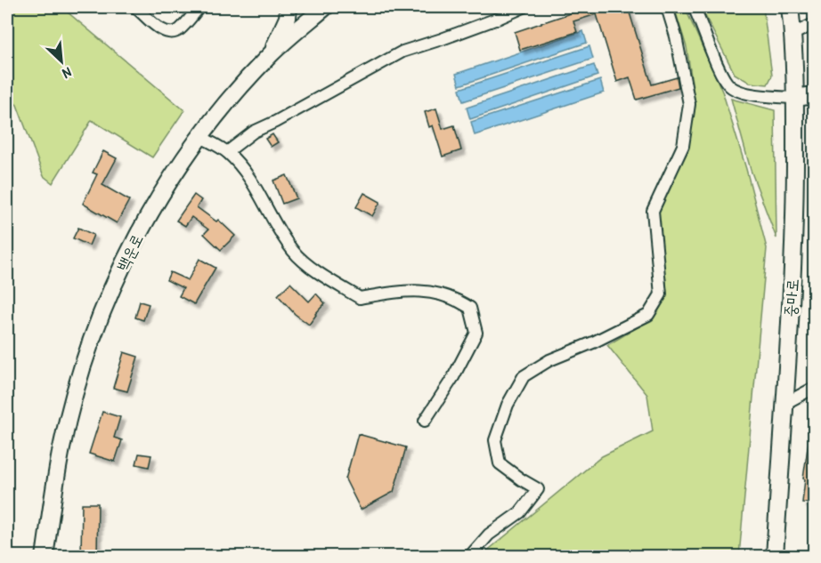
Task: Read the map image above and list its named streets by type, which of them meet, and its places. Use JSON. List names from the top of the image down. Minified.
{"streets":{"main road":["백운로","중마로"]},"north":"bottom right"}
